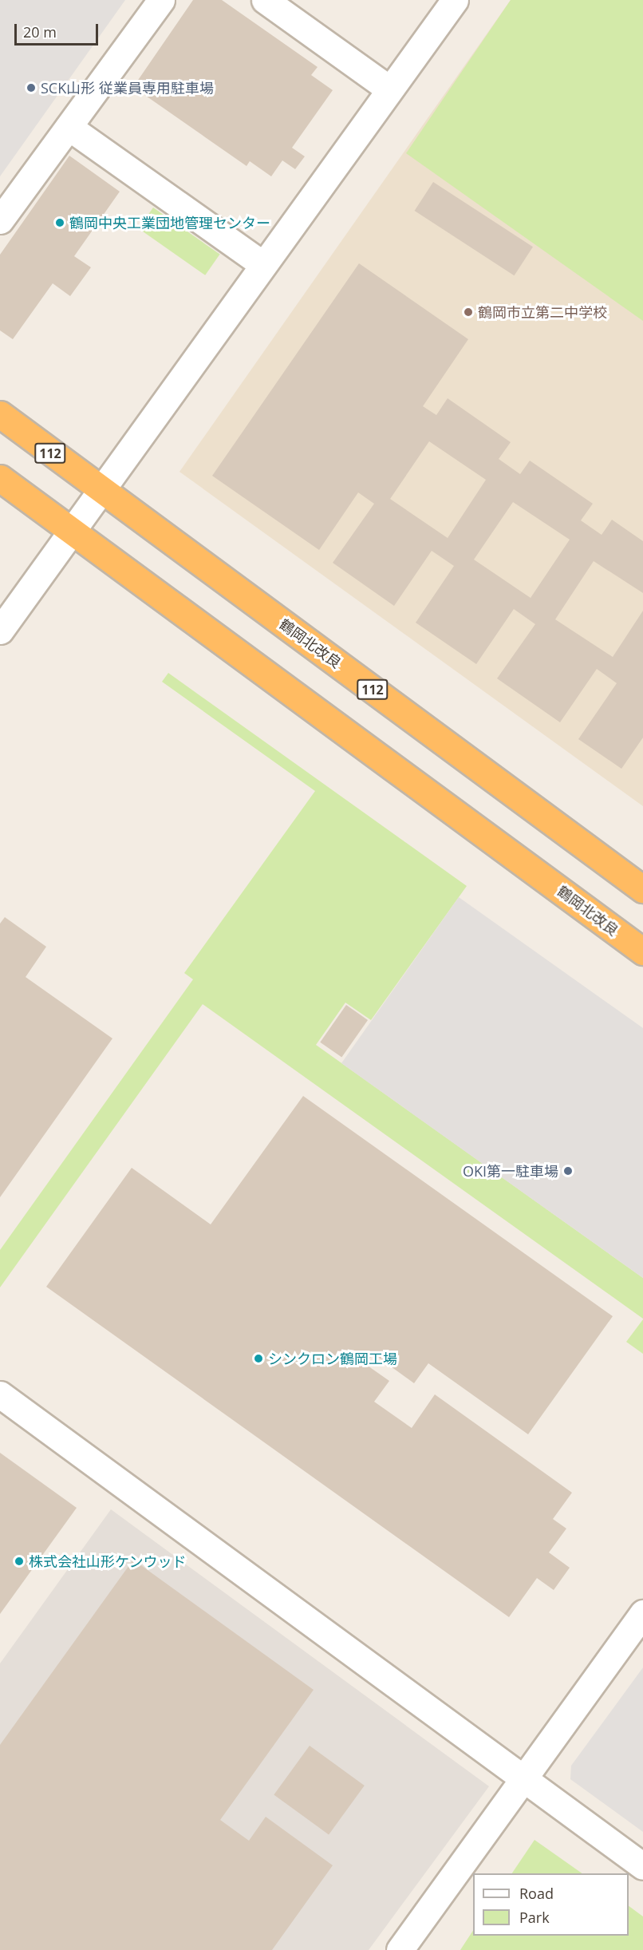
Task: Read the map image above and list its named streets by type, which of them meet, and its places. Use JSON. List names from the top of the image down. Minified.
{"streets":{"highway":["112","鶴岡北改良"]},"places":["SCK山形 従業員専用駐車場","鶴岡中央工業団地管理センター","鶴岡市立第二中学校","OKI第一駐車場","シンクロン鶴岡工場","株式会社山形ケンウッド"],"legend":["Road","Park"],"scale_bar":"20 m"}
